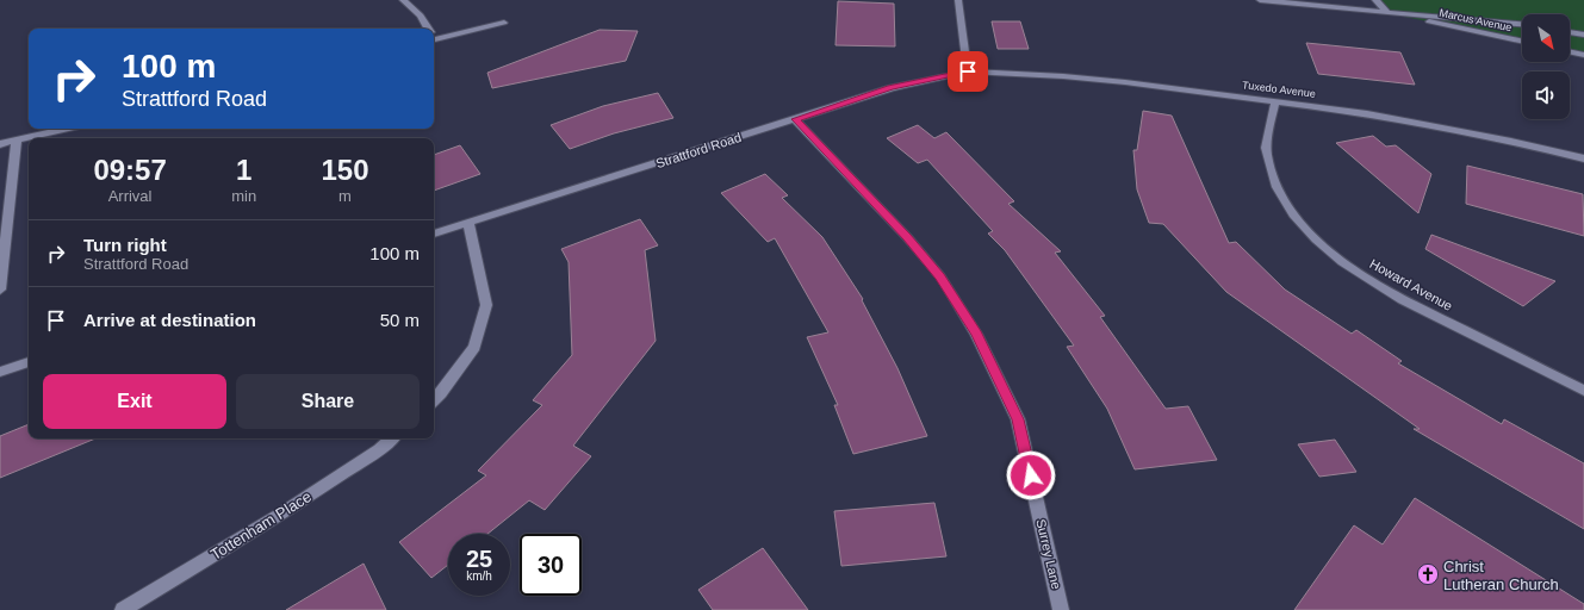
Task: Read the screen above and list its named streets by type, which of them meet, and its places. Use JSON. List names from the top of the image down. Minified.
{"streets":{"street":["Marcus Avenue","Tuxedo Avenue","Strattford Road","Howard Avenue","Tottenham Place","Surrey Lane"]},"crossings":[["Tuxedo Avenue","Strattford Road"],["Tuxedo Avenue","Howard Avenue"],["Strattford Road","Surrey Lane"]],"places":{"church":["Christ Lutheran Church"]},"north":"bottom right","page":{"turn":["100 m","Strattford Road"],"eta":["09:57","Arrival","1","min","150","m"],"list":[{"name":"Turn right","note":"Strattford Road","value":"100 m"},{"name":"Arrive at destination","value":"50 m"}],"buttons":["Exit","Share"],"speed":"25 km/h","limit":"30"}}
